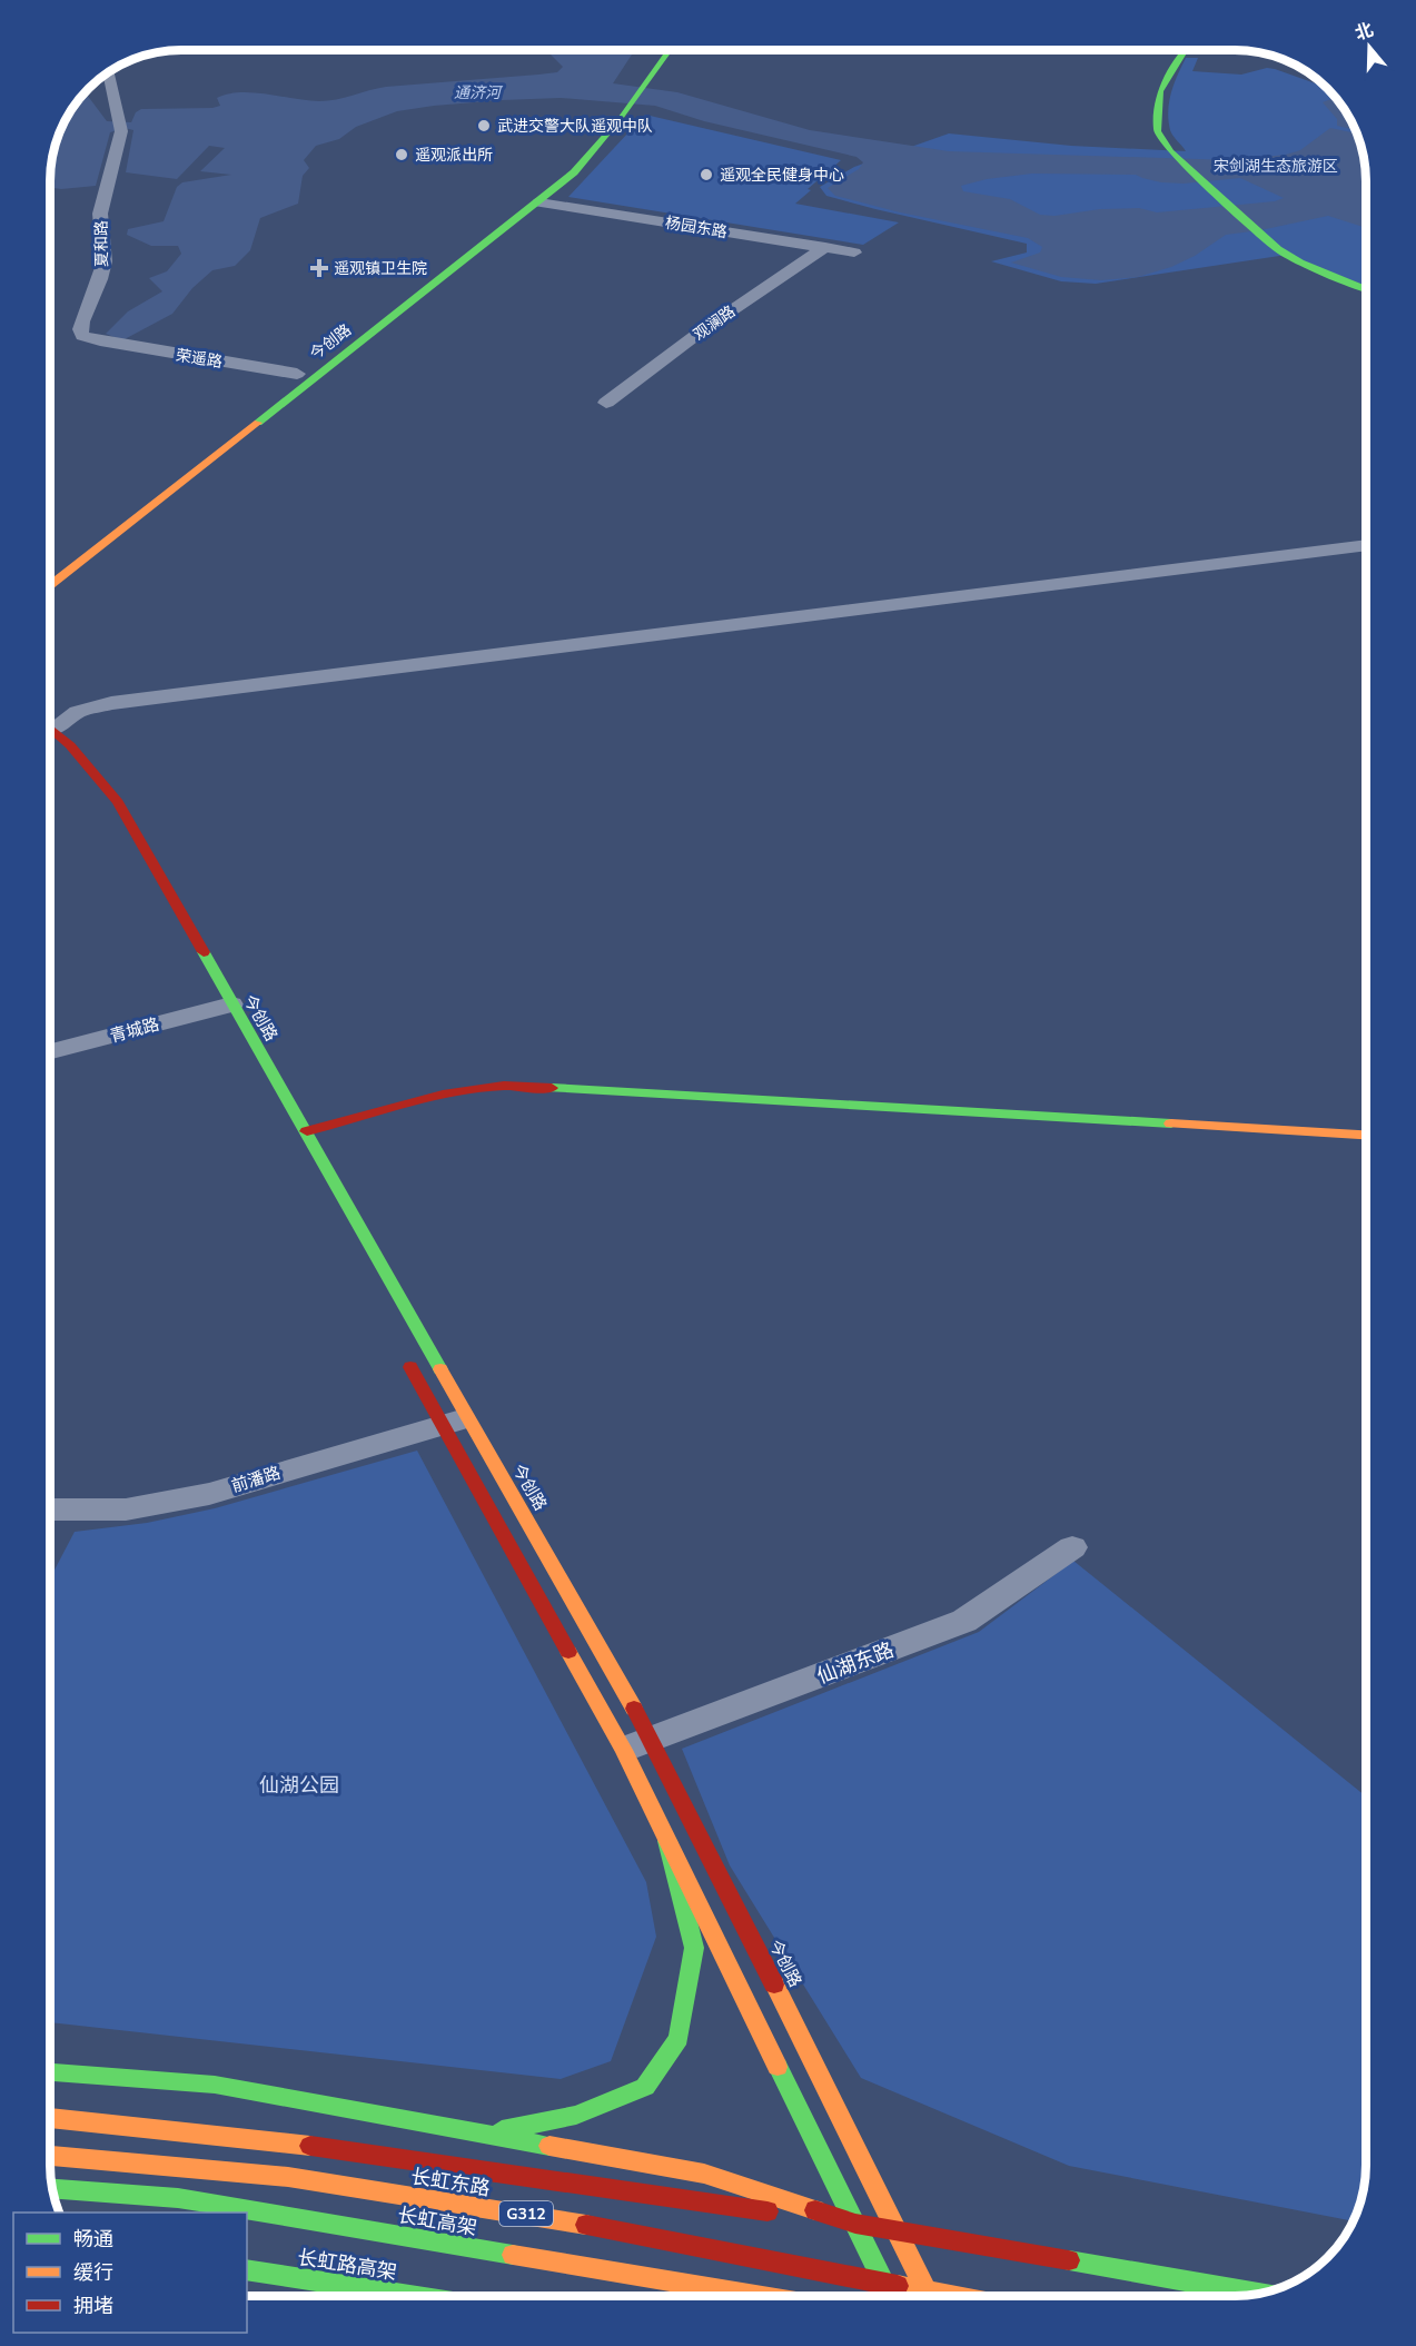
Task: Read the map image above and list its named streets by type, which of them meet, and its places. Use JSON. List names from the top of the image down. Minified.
{"streets":{"main road":["今创路","长虹东路","G312","长虹高架","长虹路高架"],"street":["杨园东路","夏和路","观澜路","荣遥路","青城路","前潘路","仙湖东路"]},"crossings":[["杨园东路","观澜路"],["杨园东路","今创路"],["夏和路","荣遥路"],["今创路","荣遥路"],["今创路","青城路"],["今创路","前潘路"],["今创路","仙湖东路"],["今创路","长虹东路"]],"water":["通济河"],"parks":["宋剑湖生态旅游区","仙湖公园"],"places":{"other":["武进交警大队遥观中队","遥观派出所","遥观全民健身中心"],"health":["遥观镇卫生院"]},"legend":["畅通","缓行","拥堵"],"north":"top"}
